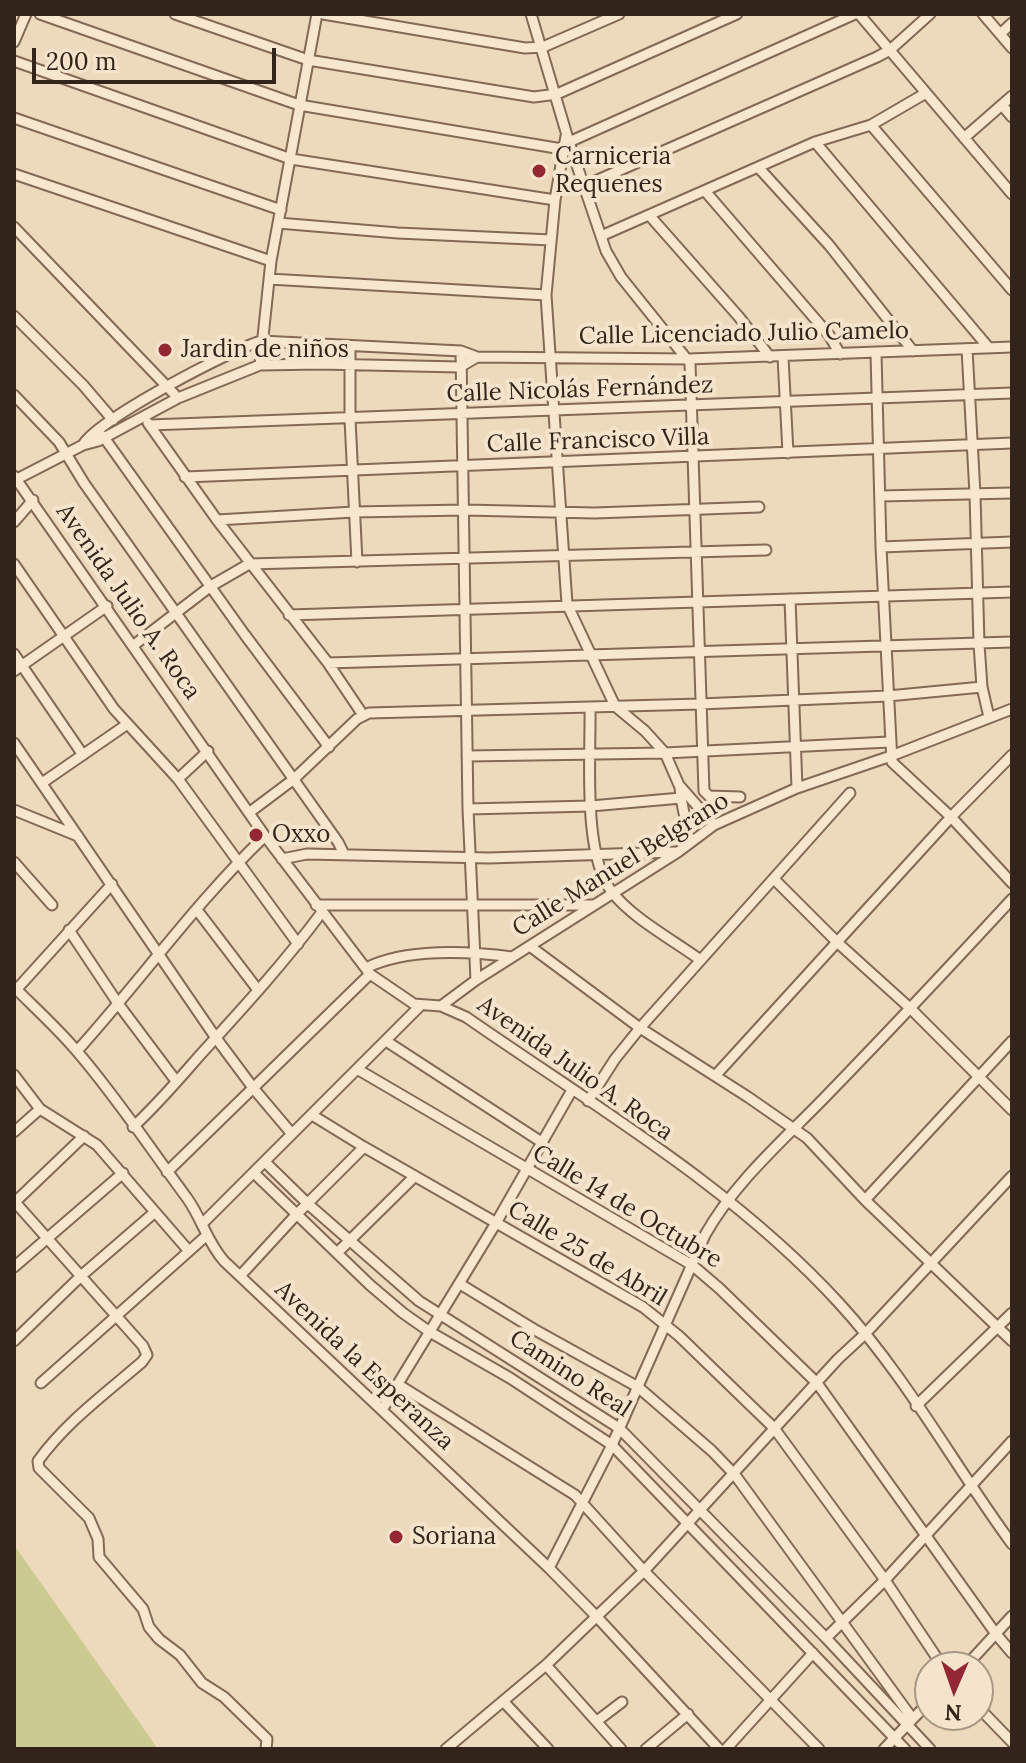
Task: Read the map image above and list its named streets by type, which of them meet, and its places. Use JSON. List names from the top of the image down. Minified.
{"streets":{"street":["Calle Licenciado Julio Camelo","Calle Nicolás Fernández","Calle Francisco Villa","Avenida Julio A. Roca","Calle Manuel Belgrano","Calle 14 de Octubre","Calle 25 de Abril","Avenida la Esperanza","Camino Real"]},"crossings":[["Avenida Julio A. Roca","Calle Manuel Belgrano"]],"places":["Carniceria Requenes","Jardin de niños","Oxxo","Soriana"],"scale_bar":"200 m","north":"bottom"}
